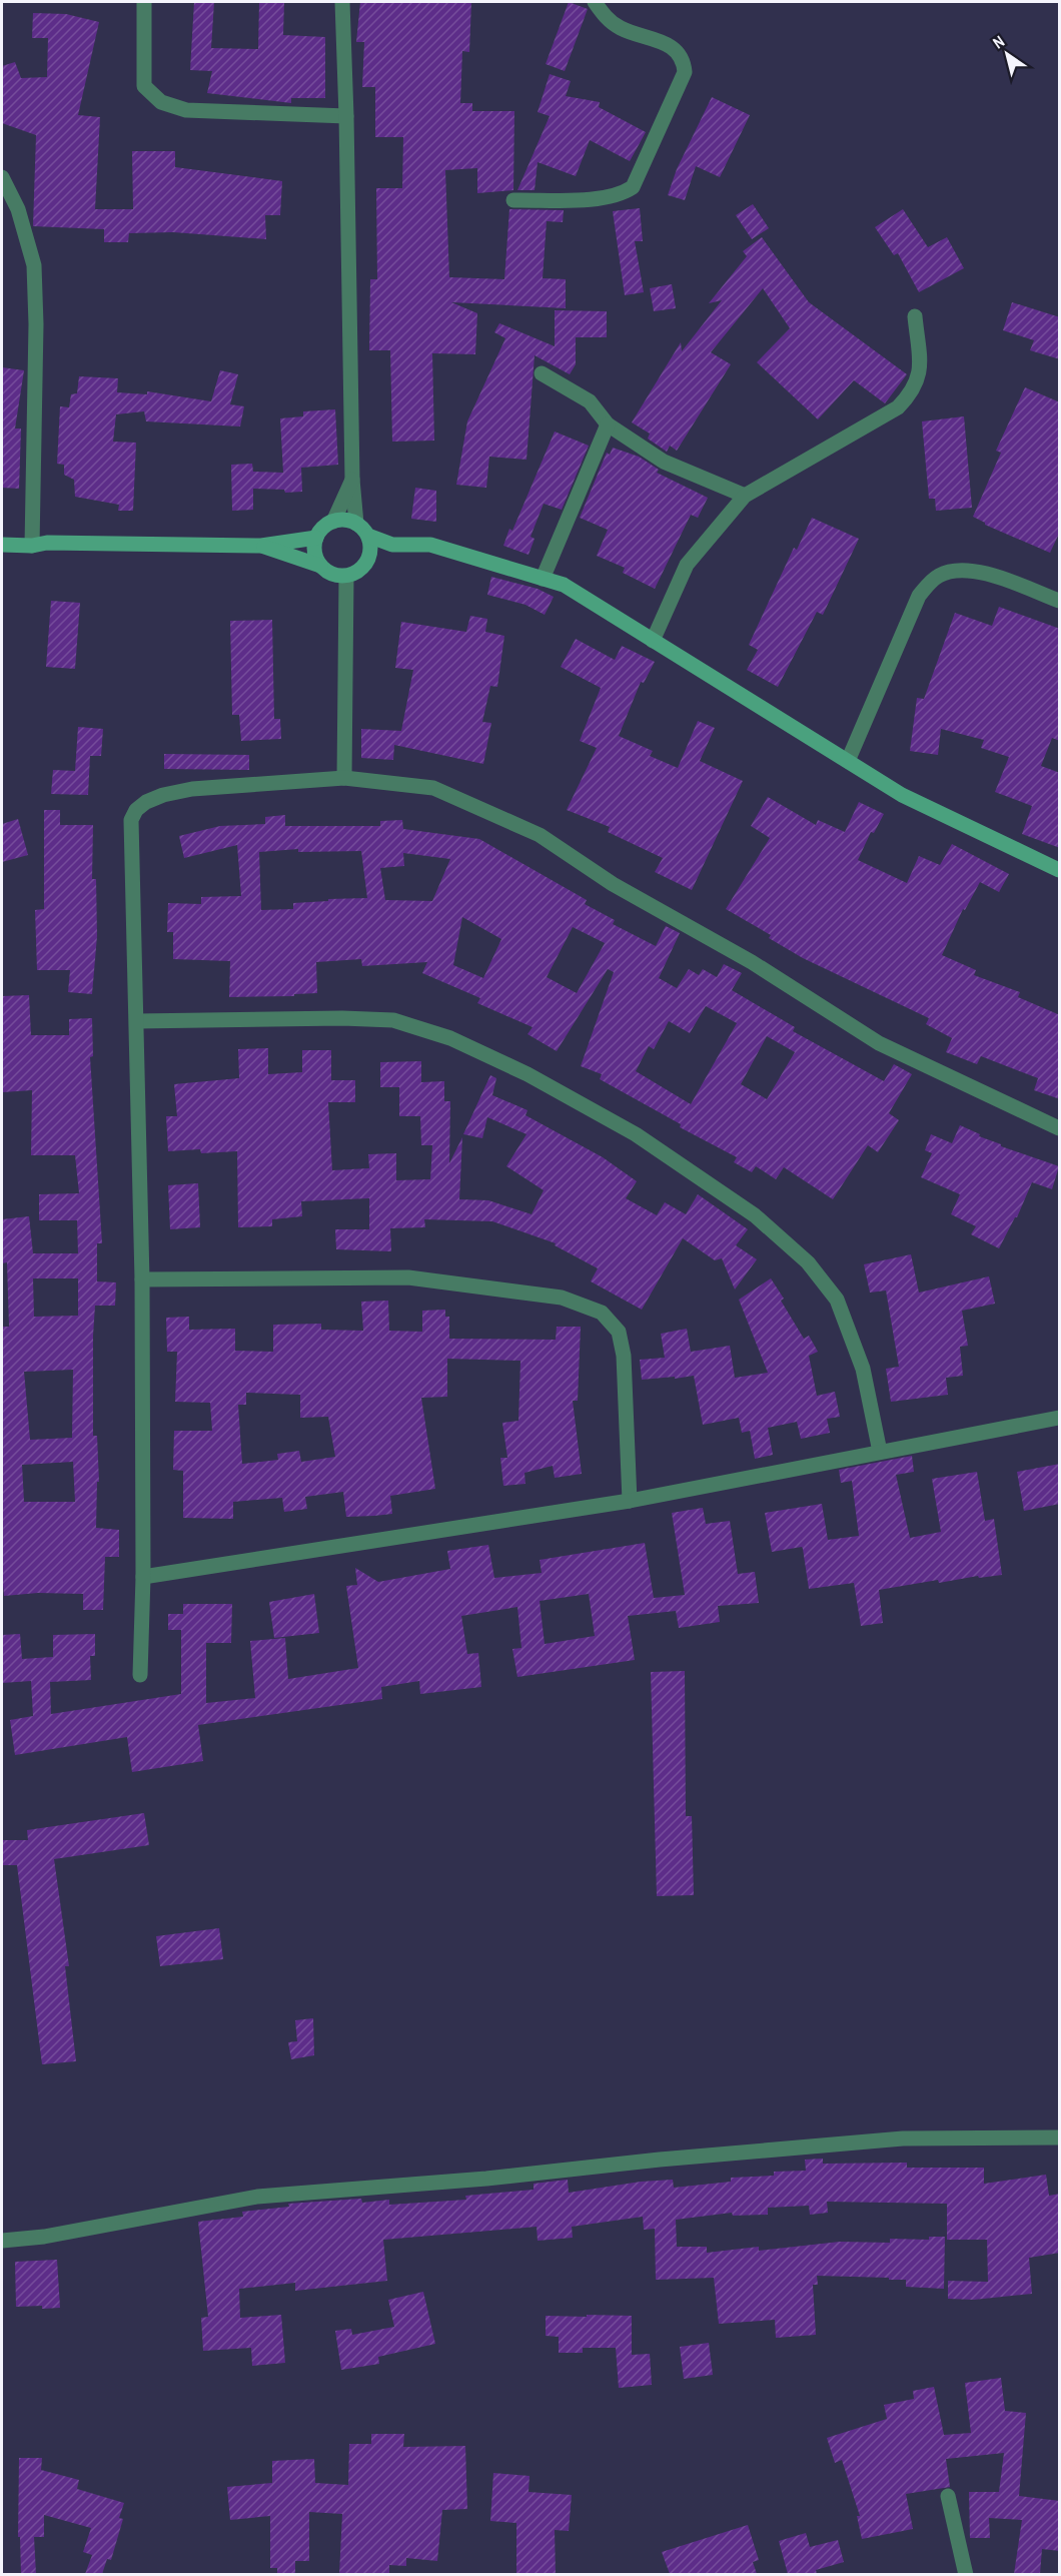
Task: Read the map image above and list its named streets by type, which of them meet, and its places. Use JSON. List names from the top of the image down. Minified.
{"north":"top left"}
